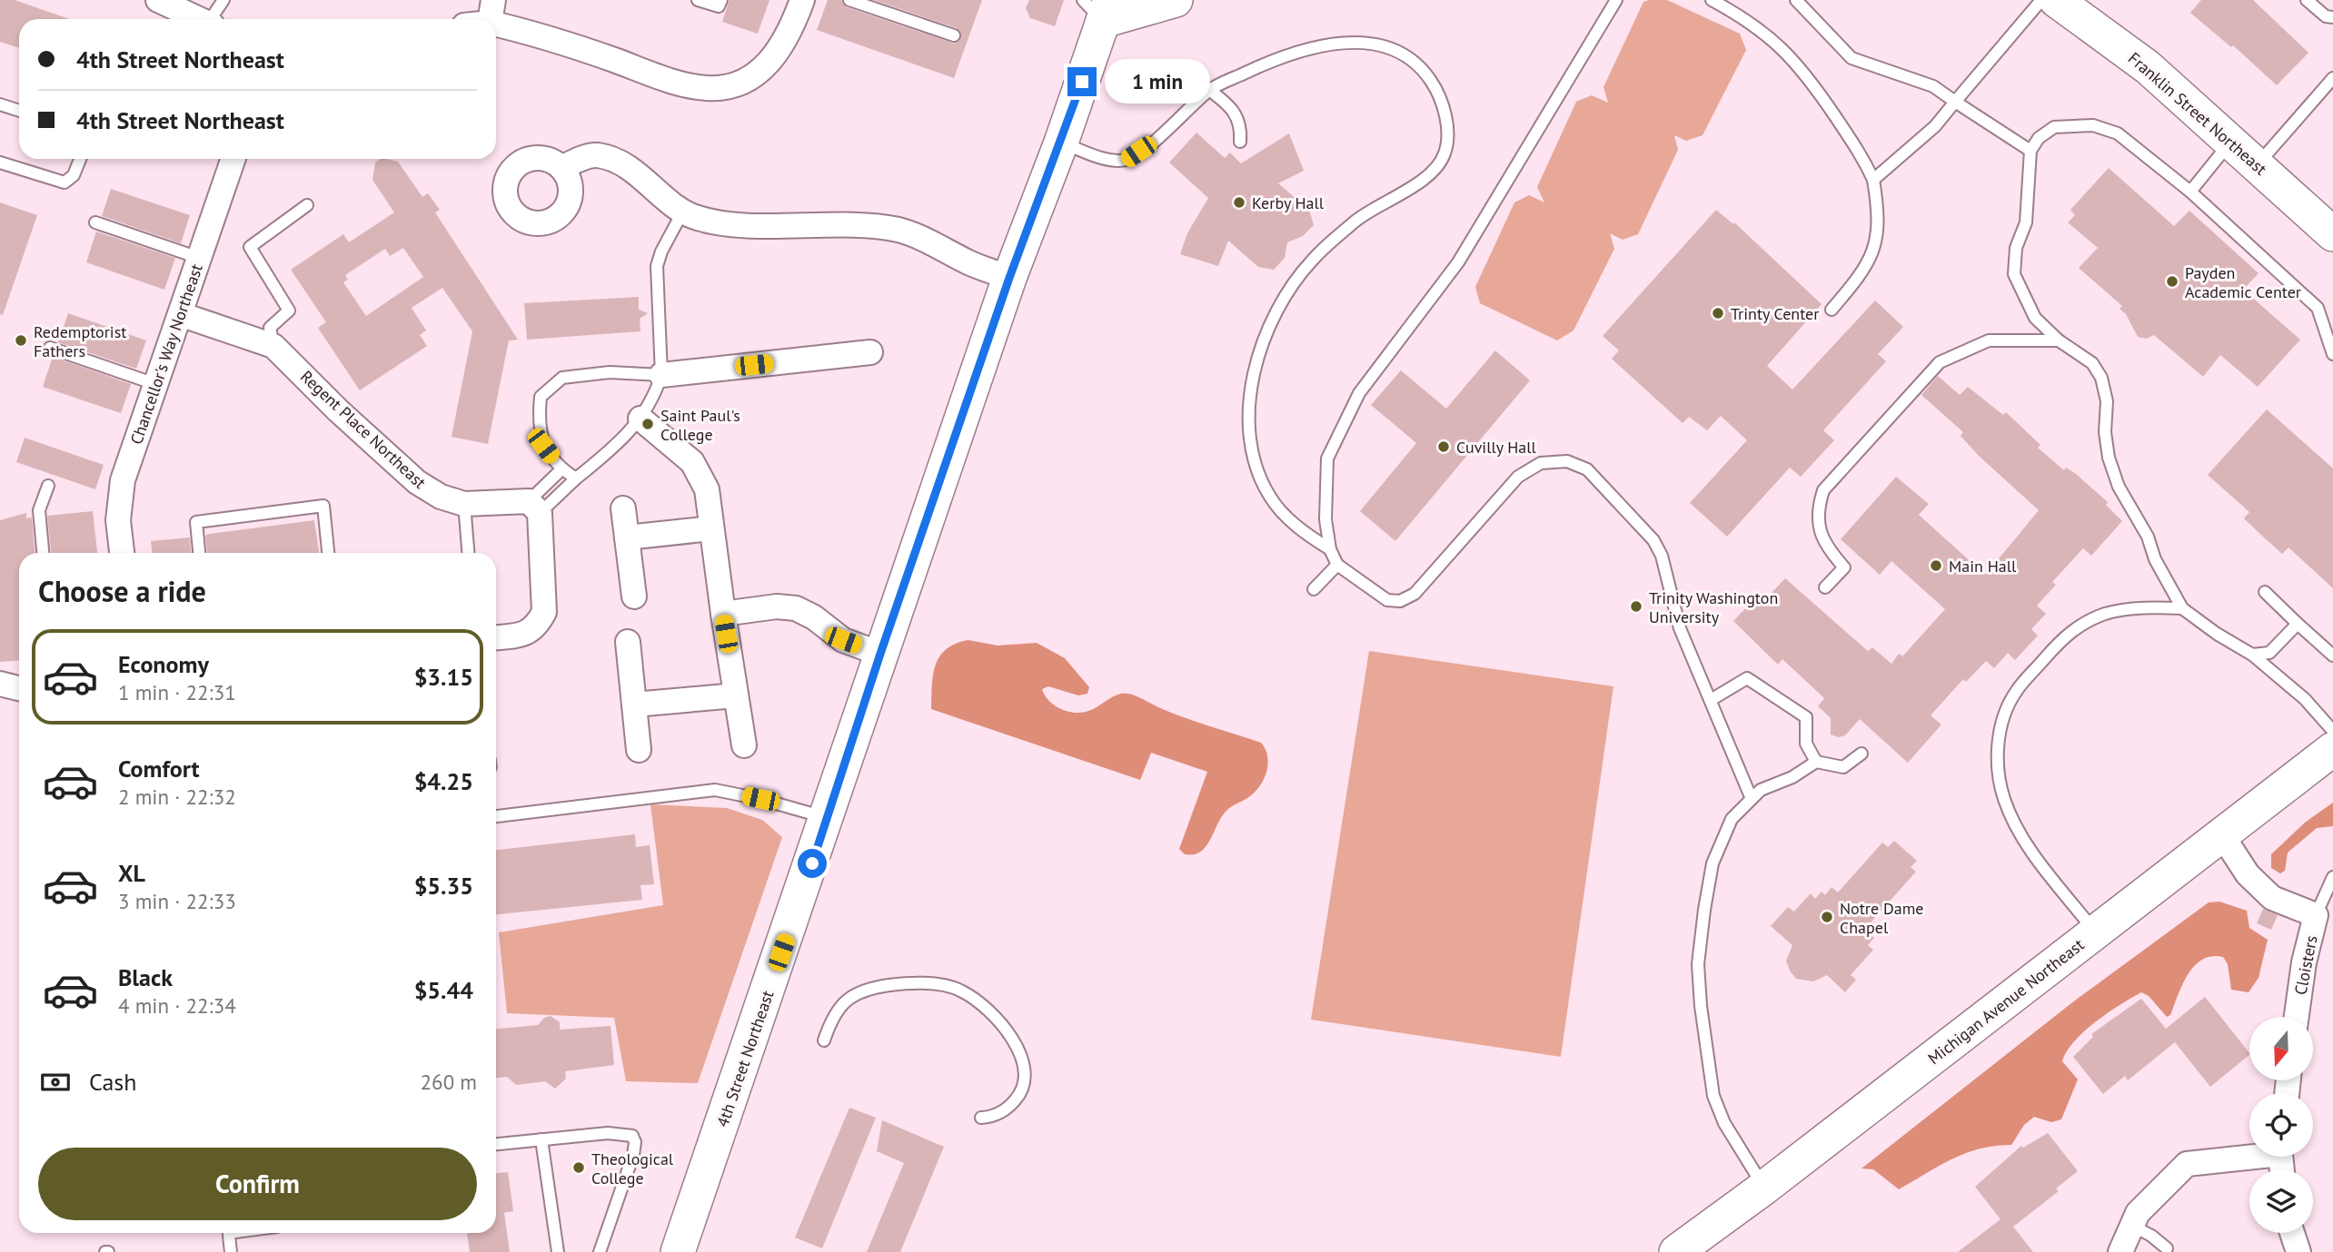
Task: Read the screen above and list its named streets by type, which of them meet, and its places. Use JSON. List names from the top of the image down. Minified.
{"streets":{"street":["Franklin Street Northeast","Chancellor's Way Northeast","Regent Place Northeast","Cloisters","Michigan Avenue Northeast","4th Street Northeast"]},"crossings":[["Chancellor's Way Northeast","Regent Place Northeast"],["Cloisters","Michigan Avenue Northeast"]],"places":["Kerby Hall","Payden Academic Center","Trinty Center","Redemptorist Fathers","Saint Paul's College","Cuvilly Hall","Main Hall","Trinity Washington University","Notre Dame Chapel","Theological College"],"north":"bottom","page":{"banner":["4th Street Northeast","4th Street Northeast"],"bubble":"1 min","heading":"Choose a ride","list":[{"name":"Economy","note":"1 min · 22:31","value":"$3.15"},{"name":"Comfort","note":"2 min · 22:32","value":"$4.25"},{"name":"XL","note":"3 min · 22:33","value":"$5.35"},{"name":"Black","note":"4 min · 22:34","value":"$5.44"}],"pay":["Cash","260 m"],"buttons":"Confirm"}}
